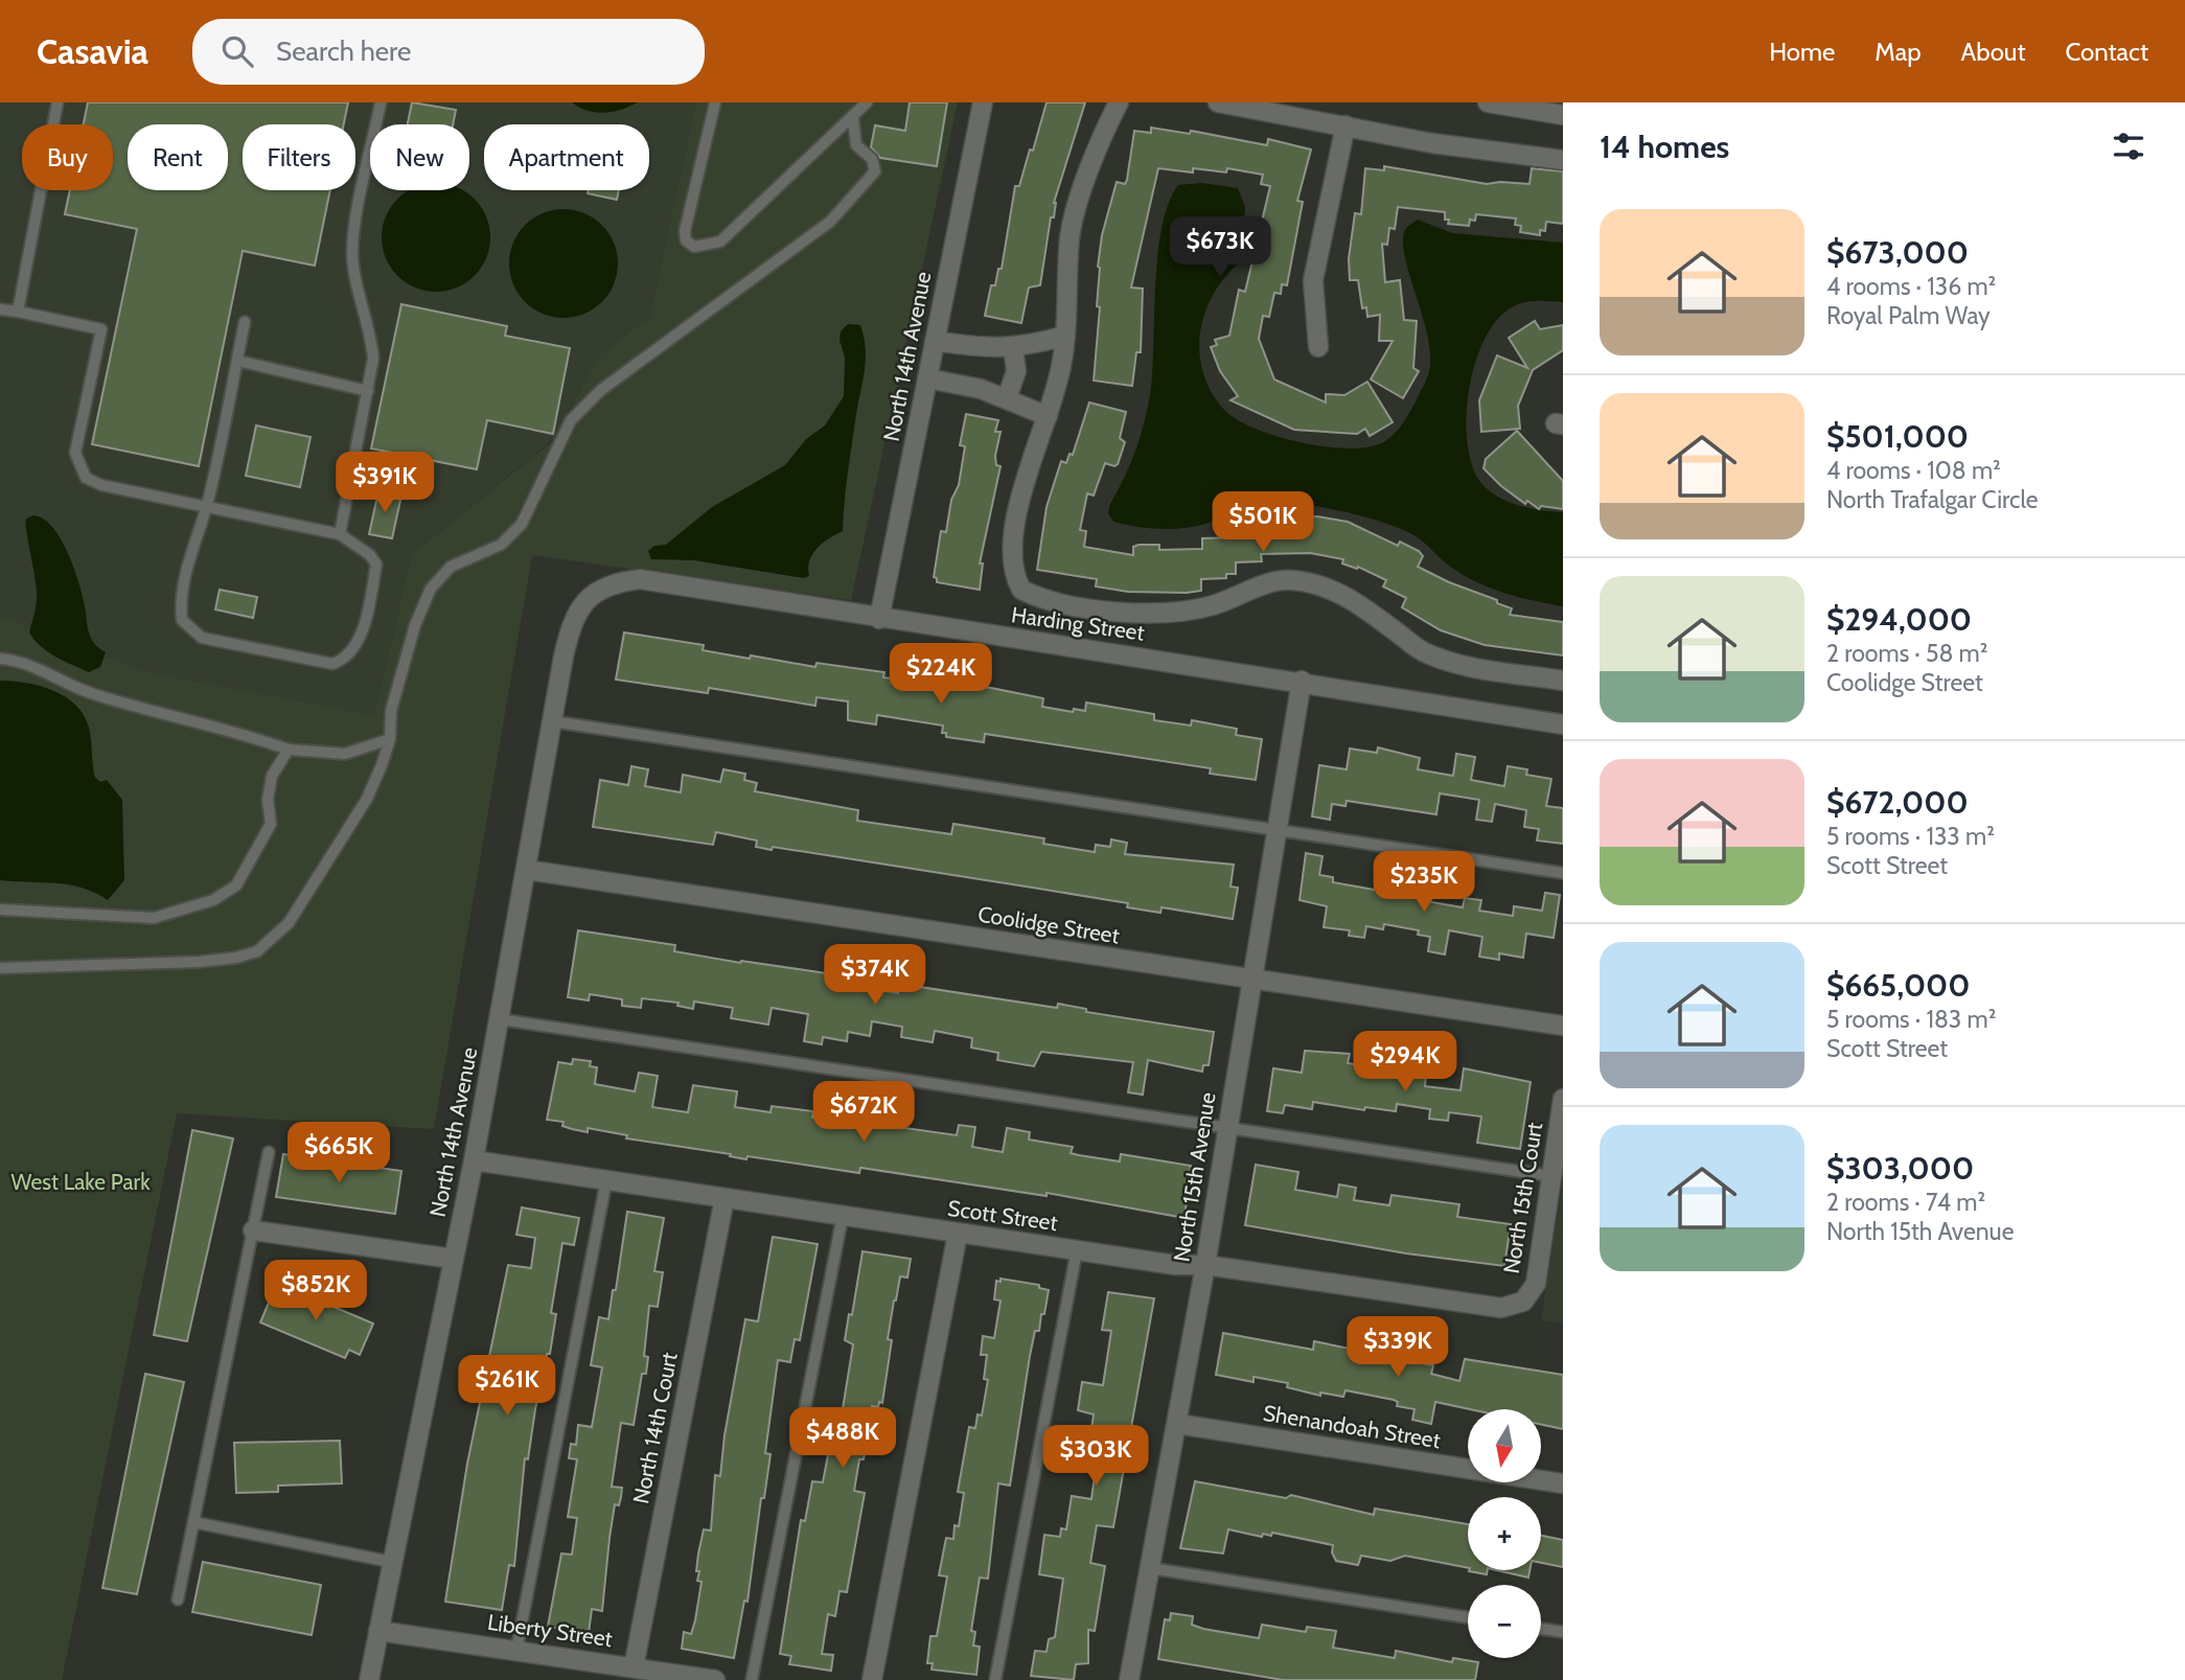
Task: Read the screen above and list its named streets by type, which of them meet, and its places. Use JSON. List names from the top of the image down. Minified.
{"streets":{"street":["North 14th Avenue","Harding Street","Coolidge Street","North 15th Avenue","North 15th Court","Scott Street","Shenandoah Street","North 14th Court","Liberty Street"]},"crossings":[["North 14th Avenue","Harding Street"],["North 14th Avenue","Coolidge Street"],["North 14th Avenue","Scott Street"],["North 14th Avenue","Liberty Street"],["Harding Street","North 15th Avenue"],["Coolidge Street","North 15th Avenue"],["North 15th Avenue","Scott Street"],["North 15th Avenue","Shenandoah Street"],["North 15th Court","Scott Street"],["Scott Street","North 14th Court"],["North 14th Court","Liberty Street"]],"parks":["West Lake Park"],"north":"bottom","page":{"header":"Casavia","search":"Search here","nav":["Home","Map","About","Contact"],"heading":"14 homes","chip":["Buy","Rent","Filters","New","Apartment"],"list":[{"name":"$673,000","note":"4 rooms · 136 m² · Royal Palm Way"},{"name":"$501,000","note":"4 rooms · 108 m² · North Trafalgar Circle"},{"name":"$294,000","note":"2 rooms · 58 m² · Coolidge Street"},{"name":"$672,000","note":"5 rooms · 133 m² · Scott Street"},{"name":"$665,000","note":"5 rooms · 183 m² · Scott Street"},{"name":"$303,000","note":"2 rooms · 74 m² · North 15th Avenue"}],"price":["$673K","$391K","$501K","$224K","$235K","$374K","$294K","$672K","$665K","$852K","$339K","$261K","$488K","$303K"],"map_buttons":["+","−"]}}
